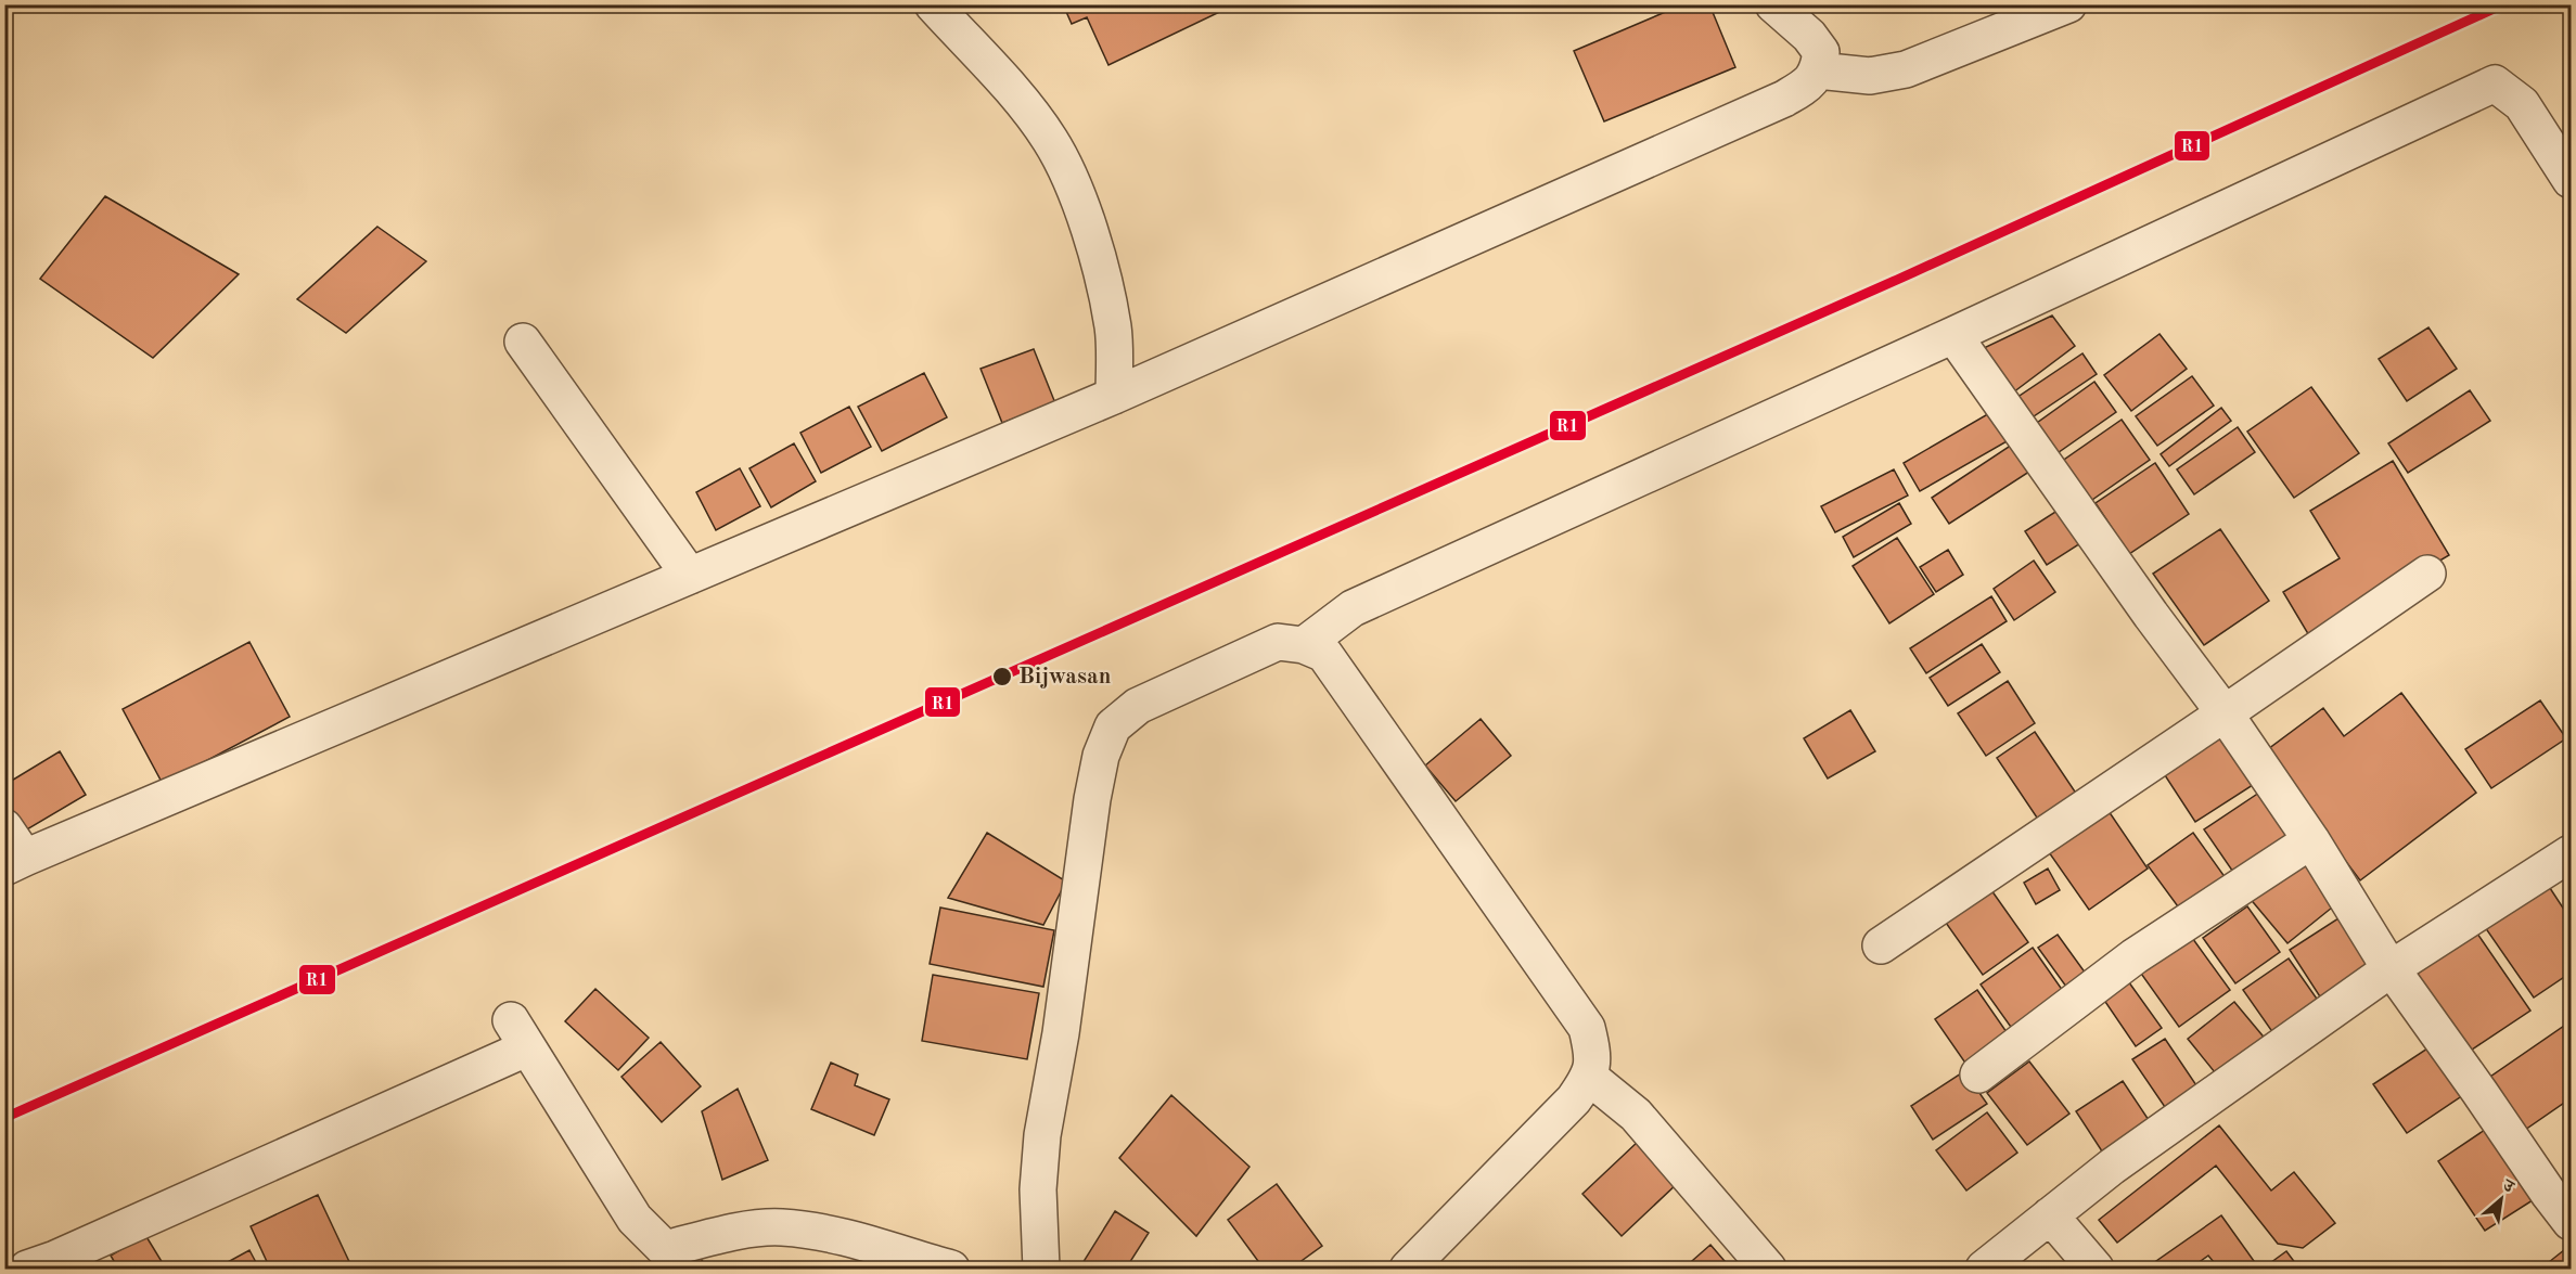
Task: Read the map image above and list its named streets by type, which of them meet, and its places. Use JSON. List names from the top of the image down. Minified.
{"places":["Bijwasan"],"lines":["transit line R1"],"north":"top right"}
